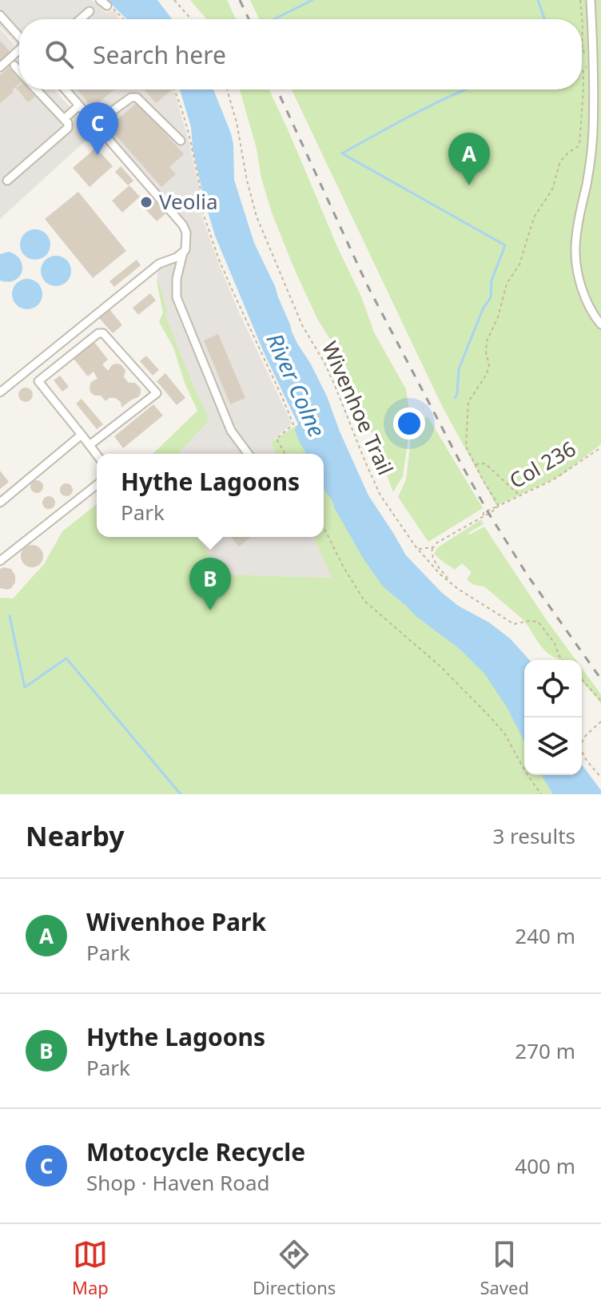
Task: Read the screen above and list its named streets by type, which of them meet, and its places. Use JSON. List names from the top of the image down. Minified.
{"streets":{"path":["Wivenhoe Trail","Col 236"]},"water":["River Colne"],"places":["Veolia"],"page":{"search":"Search here","pins":["C","A","B"],"popup":["Hythe Lagoons","Park"],"heading":["Nearby","3 results"],"list":[{"mark":"A","name":"Wivenhoe Park","note":"Park","value":"240 m"},{"mark":"B","name":"Hythe Lagoons","note":"Park","value":"270 m"},{"mark":"C","name":"Motocycle Recycle","note":"Shop · Haven Road","value":"400 m"}],"nav":["Map","Directions","Saved"]}}
